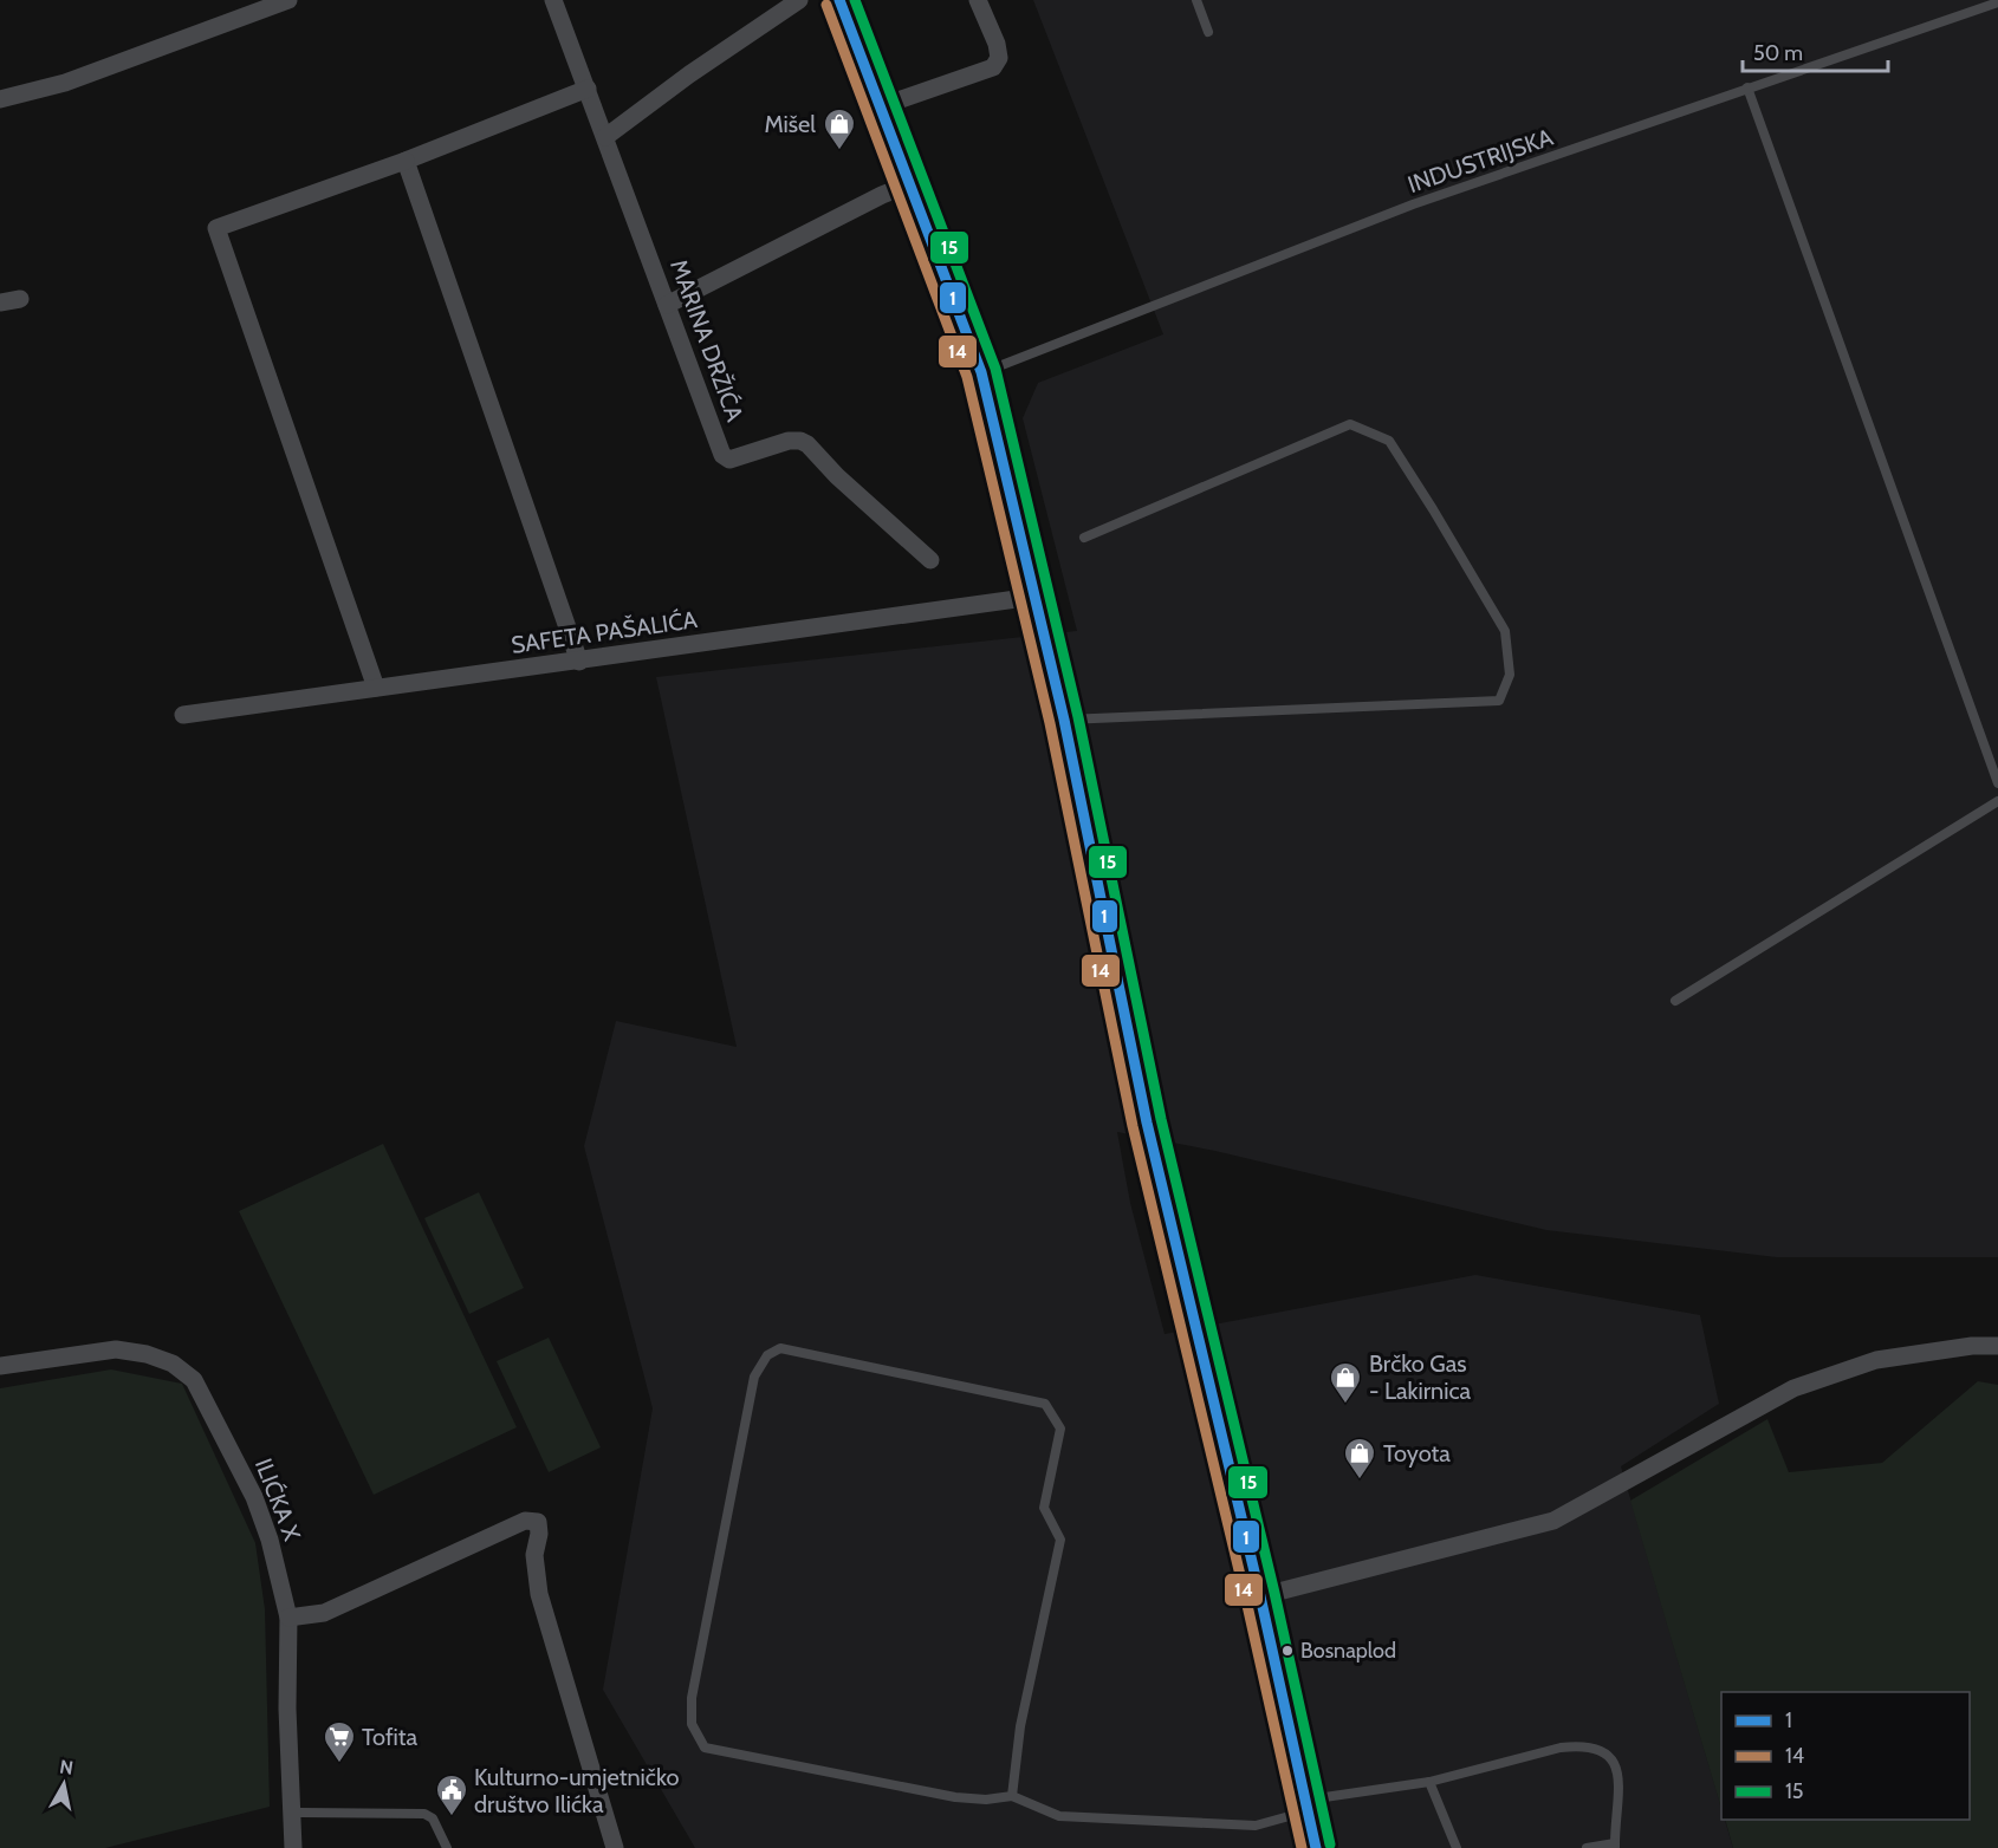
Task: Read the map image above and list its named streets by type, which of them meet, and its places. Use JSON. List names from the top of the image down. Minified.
{"streets":{"street":["MARINA DRŽIĆA","SAFETA PAŠALIĆA","ILIĆKA X"],"lane":["INDUSTRIJSKA"]},"places":{"shop":["Mišel","Brčko Gas - Lakirnica","Toyota"],"other":["Bosnaplod"],"supermarket":["Tofita"],"public building":["Kulturno-umjetničko društvo Ilićka"]},"lines":["transit line 1","transit line 15","transit line 14"],"legend":["1","14","15"],"scale_bar":"50 m","north":"top"}
